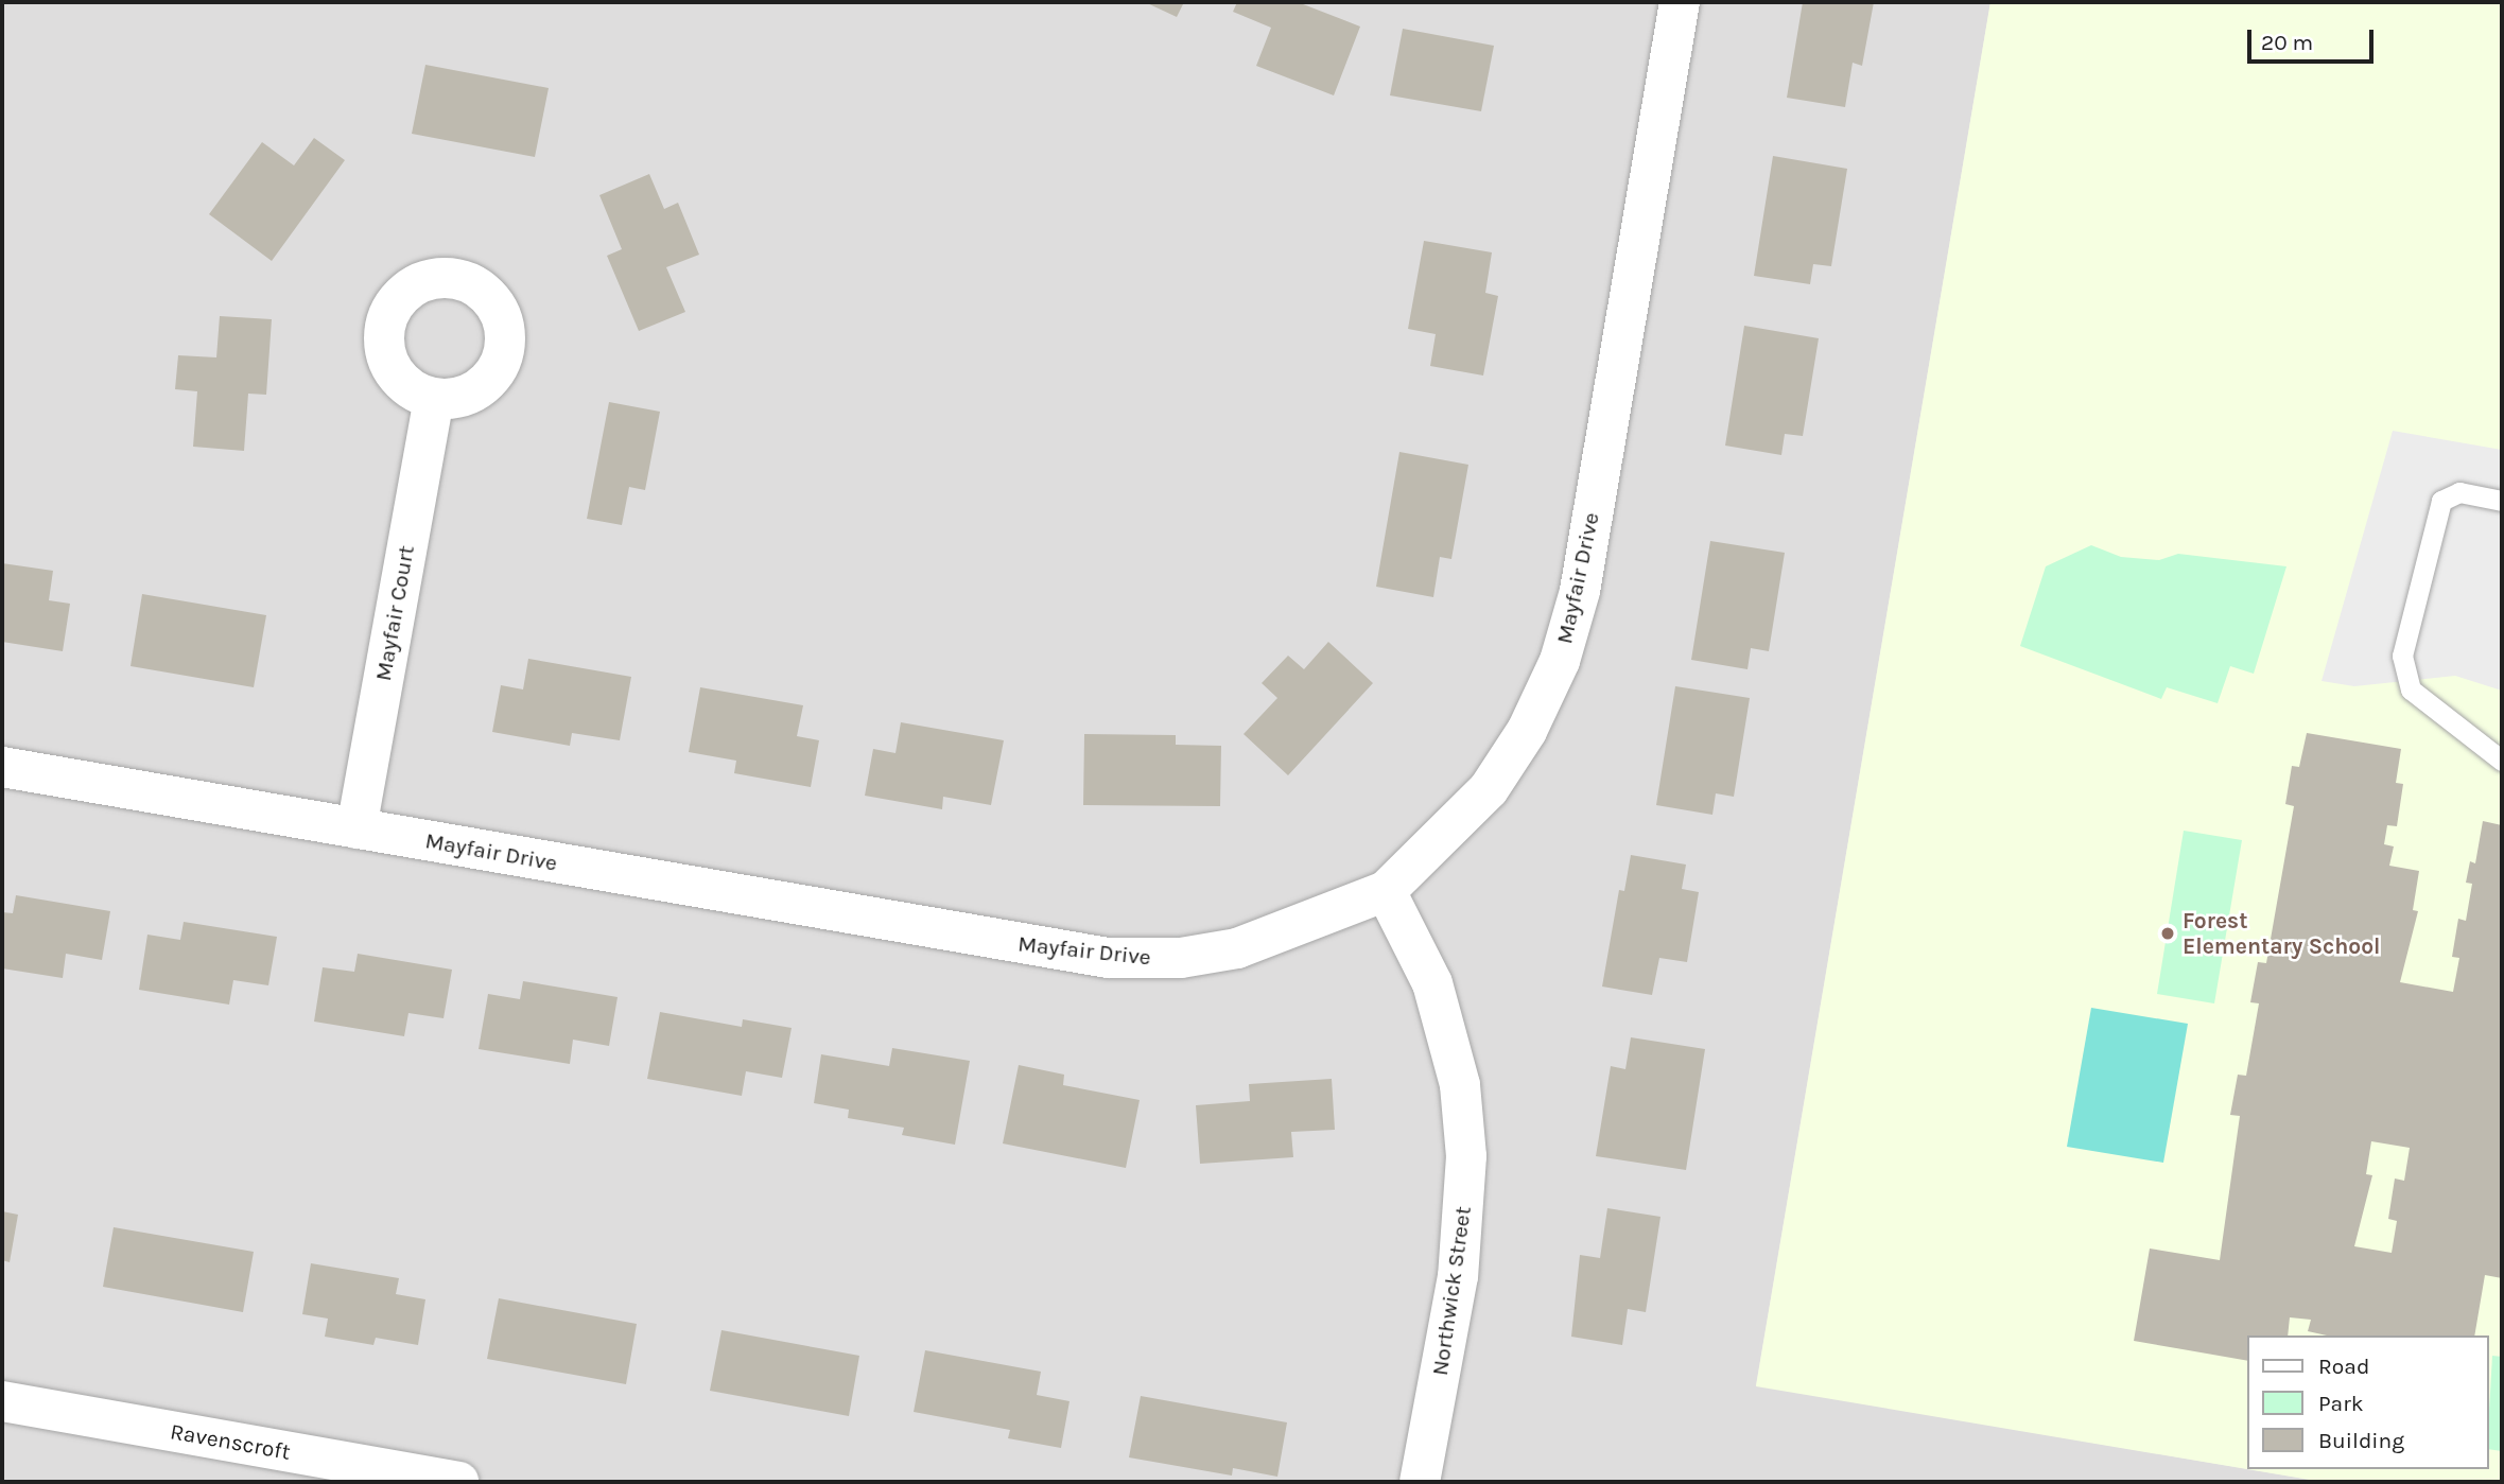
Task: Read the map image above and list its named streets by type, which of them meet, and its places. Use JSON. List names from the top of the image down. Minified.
{"streets":{"street":["Mayfair Drive","Mayfair Court","Northwick Street","Ravenscroft"]},"crossings":[["Mayfair Drive","Mayfair Court"],["Mayfair Drive","Northwick Street"]],"places":["Forest Elementary School"],"legend":["Road","Park","Building"],"scale_bar":"20 m"}
